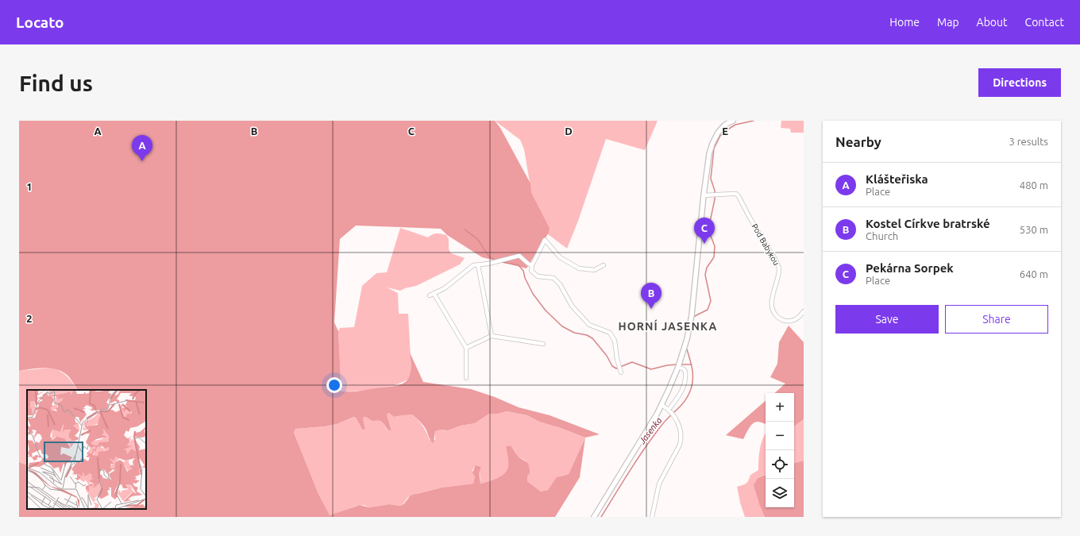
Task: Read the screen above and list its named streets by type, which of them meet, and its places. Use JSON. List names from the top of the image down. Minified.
{"streets":{"street":["Pod Babykou"]},"districts":["HORNÍ JASENKA"],"water":["Jasenka"],"page":{"header":"Locato","nav":["Home","Map","About","Contact"],"buttons":["Directions",["Save","Share"]],"title":"Find us","heading":["Nearby","3 results"],"pins":["A","C","B"],"list":[{"mark":"A","name":"Klášteřiska","note":"Place","value":"480 m"},{"mark":"B","name":"Kostel Církve bratrské","note":"Church","value":"530 m"},{"mark":"C","name":"Pekárna Sorpek","note":"Place","value":"640 m"}],"map_buttons":["+","−"]},"grid":{"columns":["A","B","C","D","E"],"rows":["1","2"]}}
